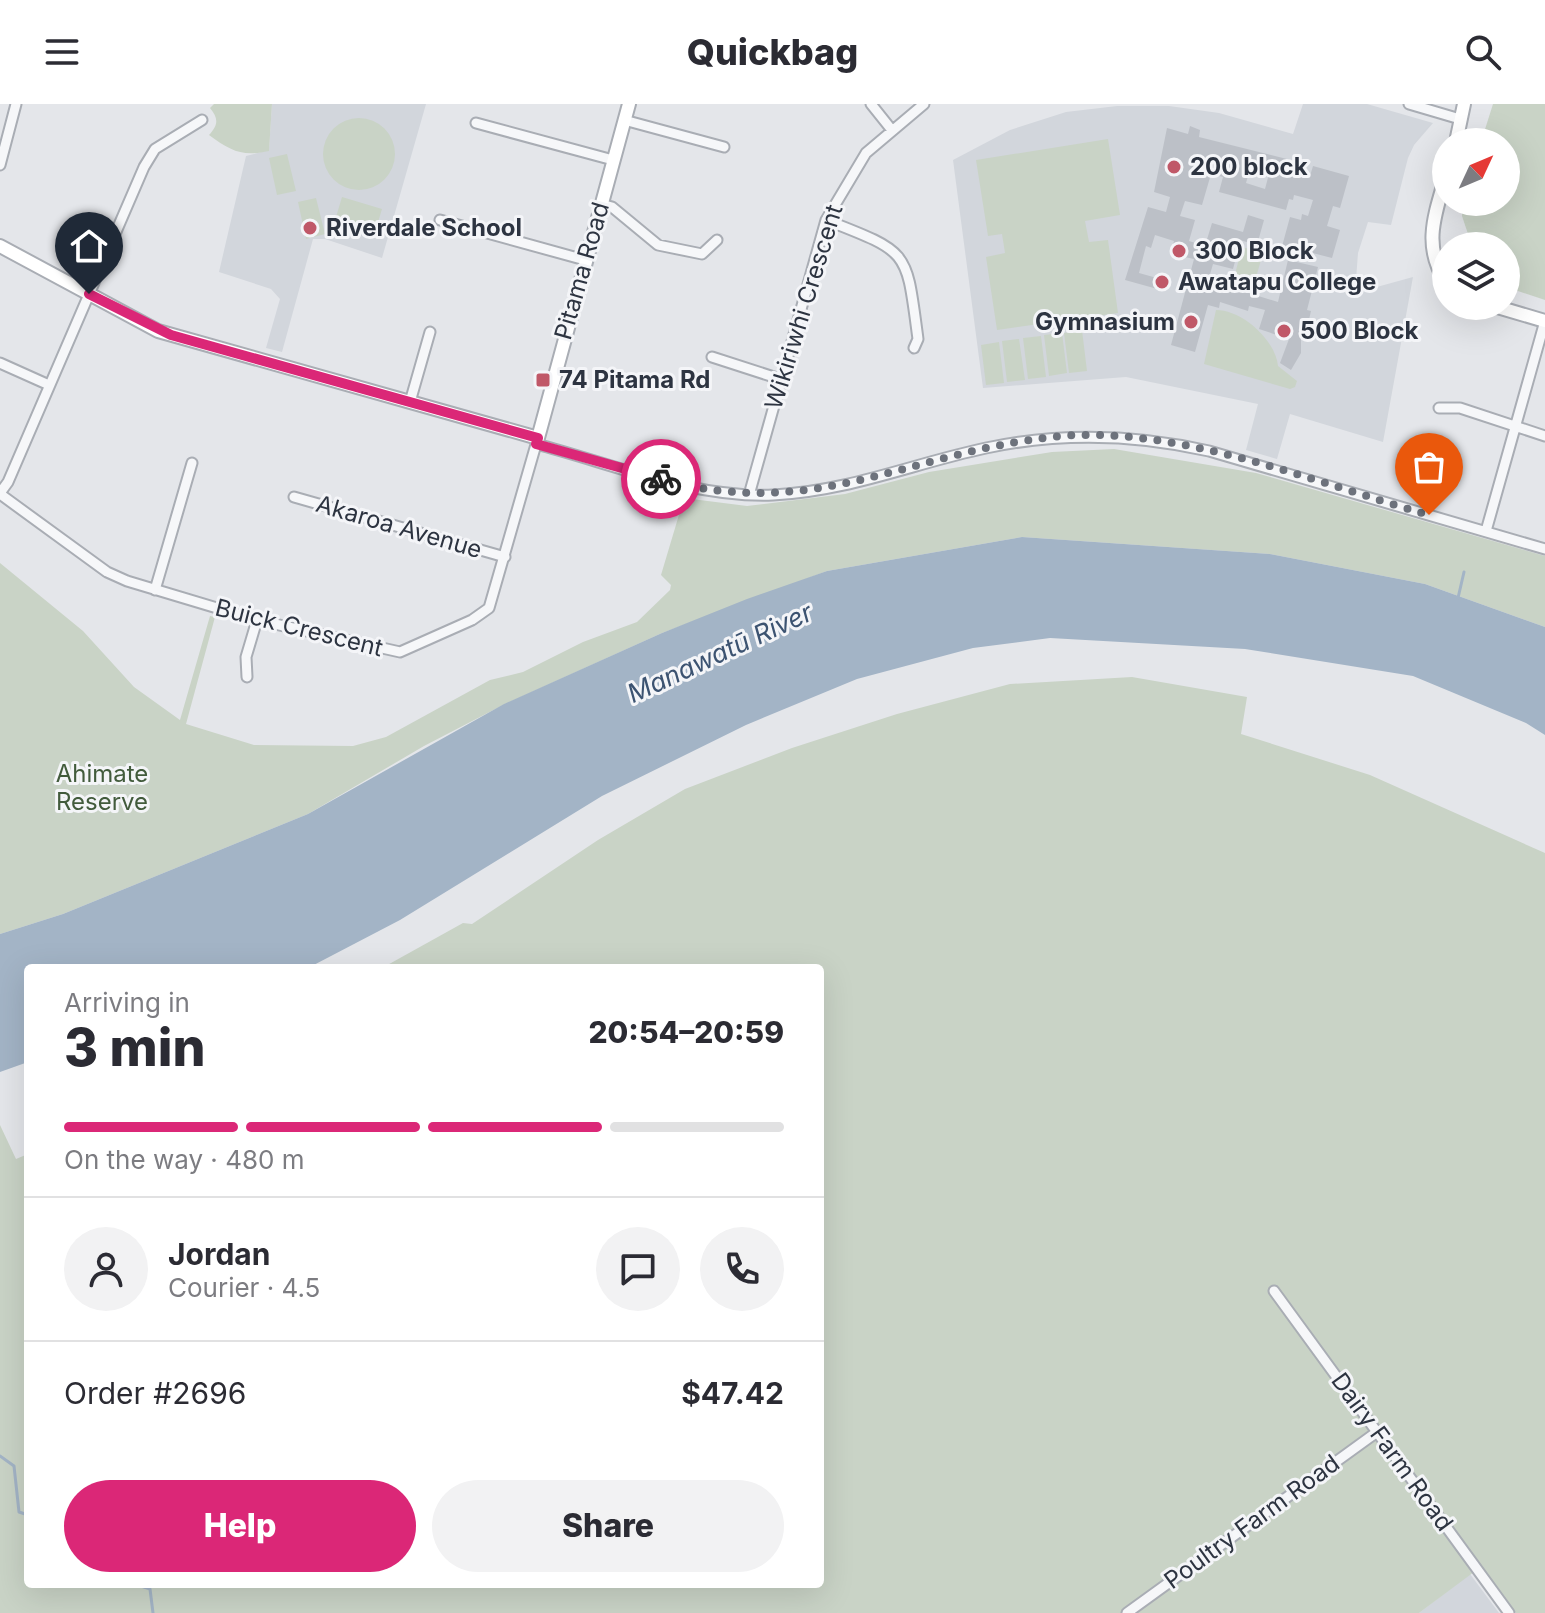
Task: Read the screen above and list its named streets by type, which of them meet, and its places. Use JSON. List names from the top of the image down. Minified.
{"streets":{"street":["Pitama Road","Wikiriwhi Crescent","Akaroa Avenue","Buick Crescent","Dairy Farm Road","Poultry Farm Road"]},"crossings":[["Pitama Road","Buick Crescent"],["Akaroa Avenue","Buick Crescent"],["Dairy Farm Road","Poultry Farm Road"]],"water":["Manawatū River"],"parks":["Ahimate Reserve"],"places":{"other":["200 block","Riverdale School","300 Block","Awatapu College","Gymnasium","500 Block"],"transit":["74 Pitama Rd"]},"north":"top right","page":{"header":"Quickbag","heading":["3 min","Arriving in","20:54–20:59"],"panel":["Jordan","Courier · 4.5","Order #2696","$47.42"],"bar":"On the way · 480 m","buttons":["Help","Share"]}}
